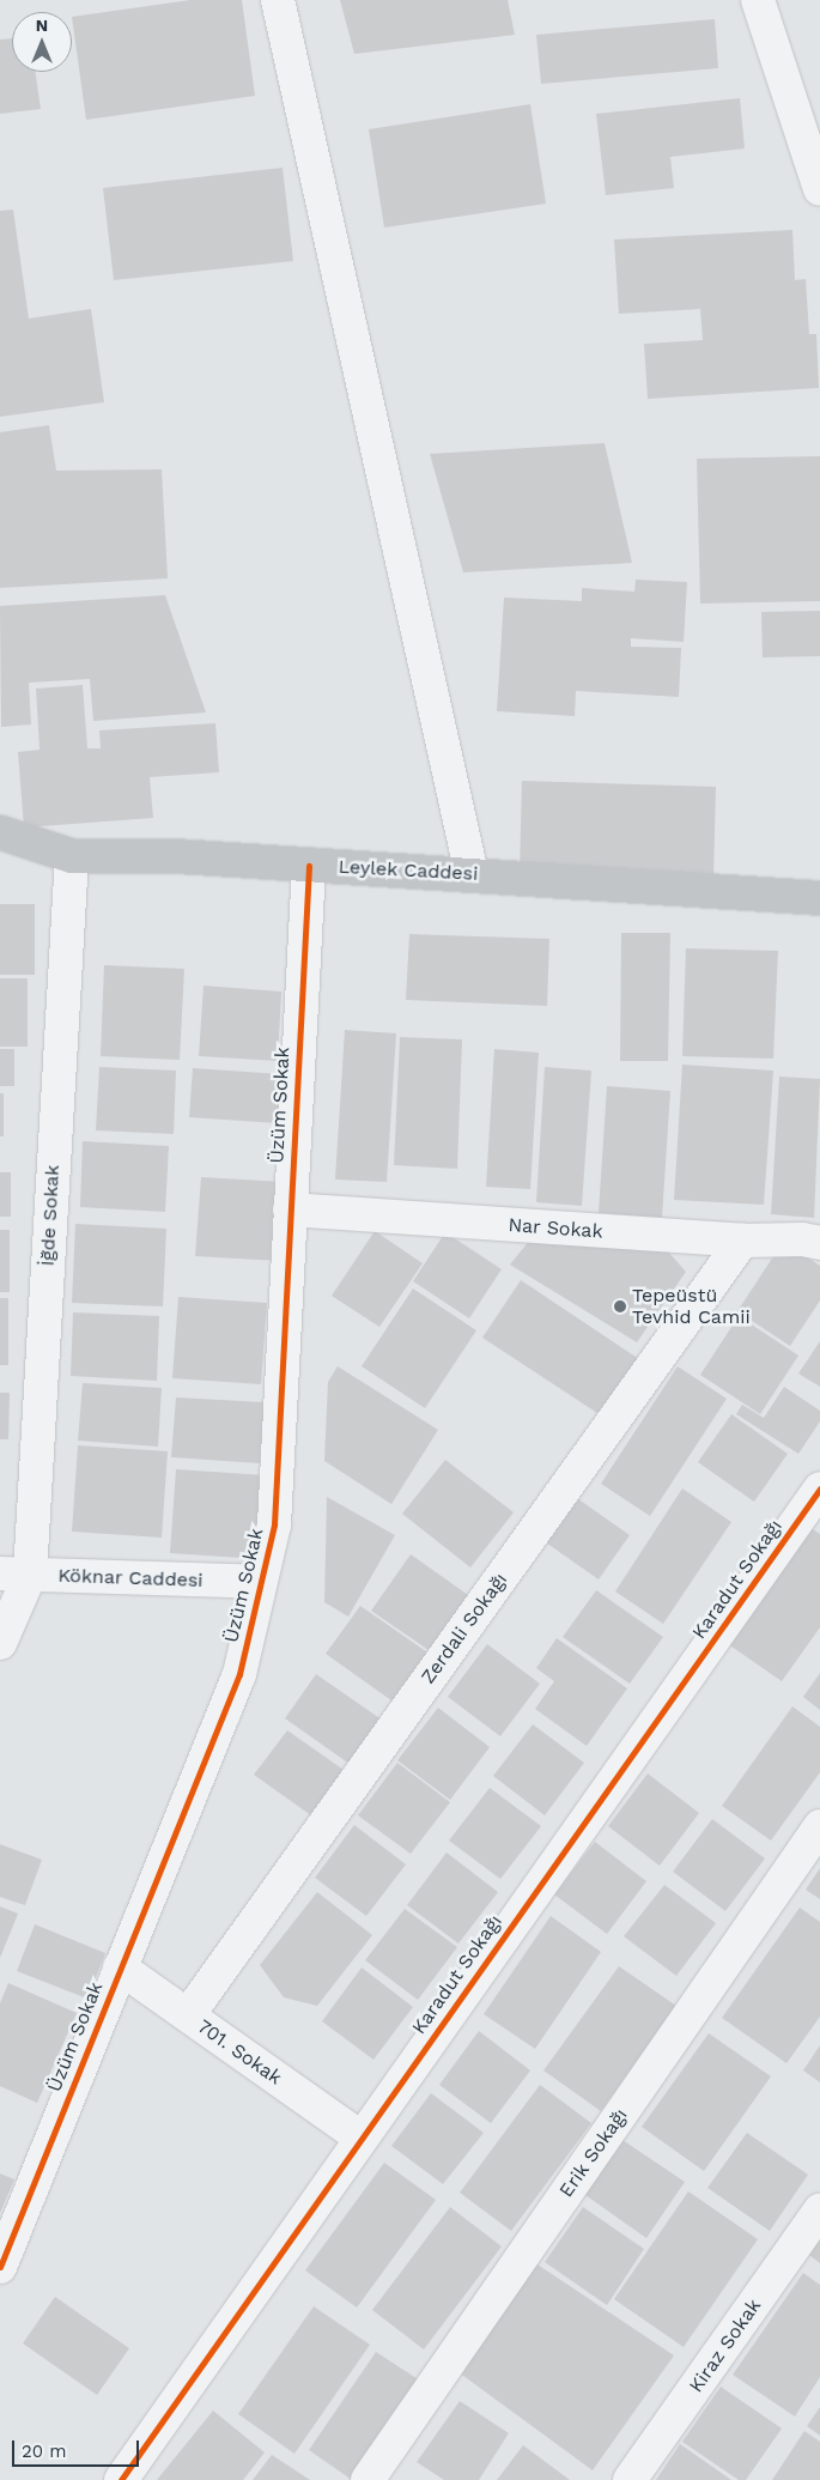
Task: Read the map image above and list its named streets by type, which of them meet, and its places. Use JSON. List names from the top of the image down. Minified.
{"streets":{"street":["Leylek Caddesi","Üzüm Sokak","İğde Sokak","Nar Sokak","Köknar Caddesi","Karadut Sokağı","Zerdali Sokağı","701. Sokak","Erik Sokağı","Kiraz Sokak"]},"crossings":[["Leylek Caddesi","Üzüm Sokak"],["Leylek Caddesi","İğde Sokak"],["Üzüm Sokak","Nar Sokak"],["Üzüm Sokak","Köknar Caddesi"],["Üzüm Sokak","701. Sokak"],["İğde Sokak","Köknar Caddesi"],["Nar Sokak","Zerdali Sokağı"],["Karadut Sokağı","701. Sokak"],["Zerdali Sokağı","701. Sokak"]],"places":["Tepeüstü Tevhid Camii"],"scale_bar":"20 m","north":"top"}
